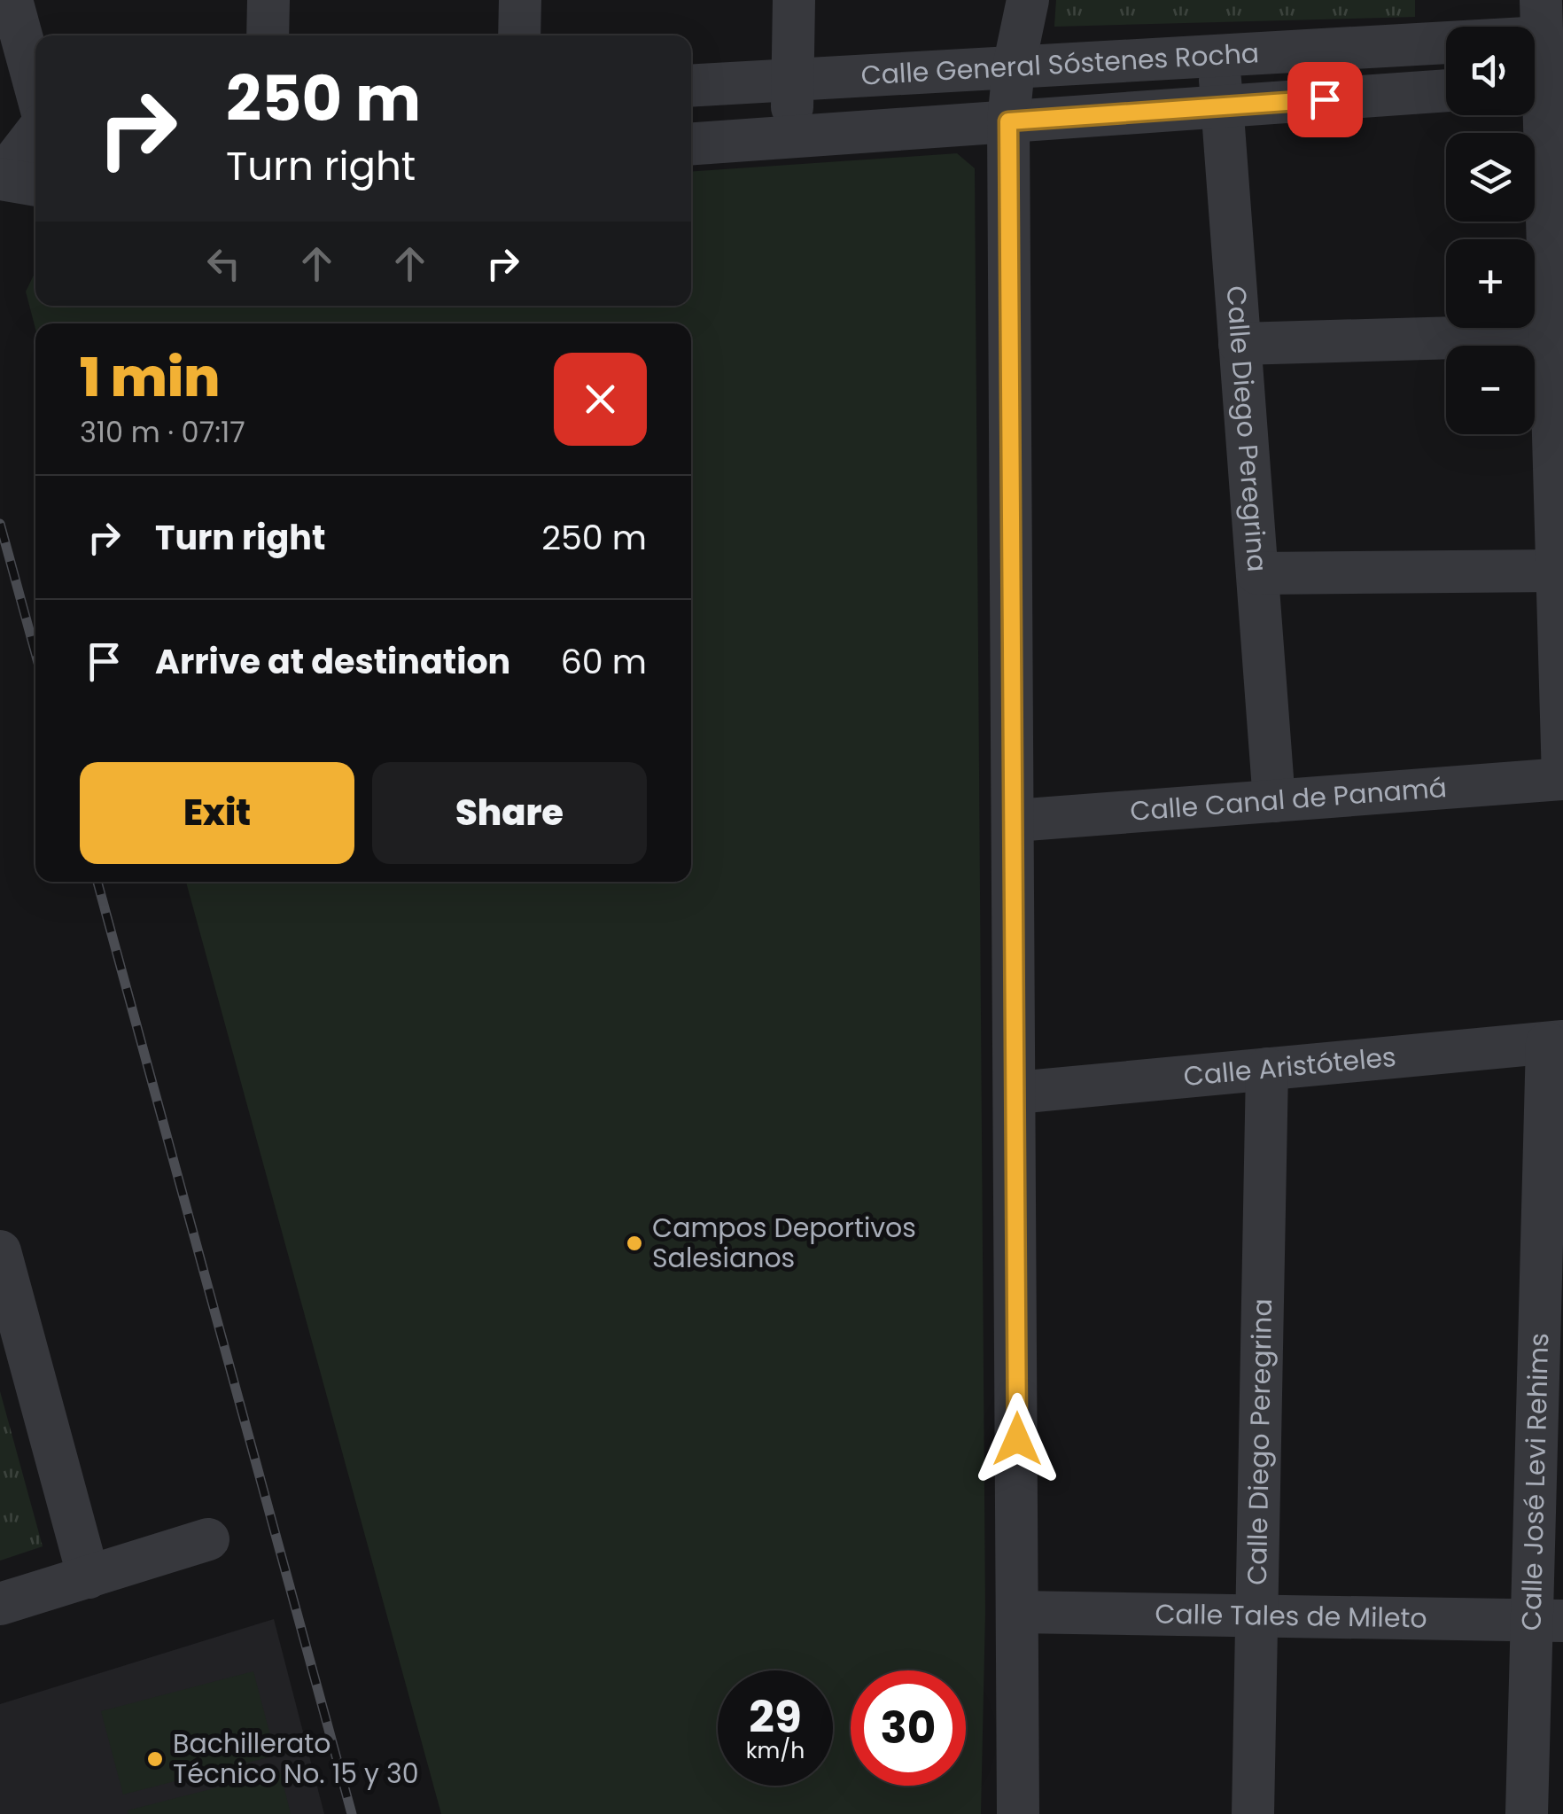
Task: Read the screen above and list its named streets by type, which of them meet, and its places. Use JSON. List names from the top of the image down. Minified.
{"streets":{"street":["Calle General Sóstenes Rocha","Calle Diego Peregrina","Calle Canal de Panamá","Calle Aristóteles","Calle José Levi Rehims","Calle Tales de Mileto"]},"crossings":[["Calle General Sóstenes Rocha","Calle Diego Peregrina"],["Calle Diego Peregrina","Calle Canal de Panamá"],["Calle Diego Peregrina","Calle Aristóteles"],["Calle Diego Peregrina","Calle Tales de Mileto"],["Calle Aristóteles","Calle José Levi Rehims"],["Calle José Levi Rehims","Calle Tales de Mileto"]],"places":["Campos Deportivos Salesianos","Bachillerato Técnico No. 15 y 30"],"page":{"map_buttons":["+","−"],"turn":["250 m","Turn right"],"heading":["1 min","310 m · 07:17"],"list":[{"name":"Turn right","value":"250 m"},{"name":"Arrive at destination","value":"60 m"}],"buttons":["Exit","Share"],"speed":"29 km/h","limit":"30"}}
